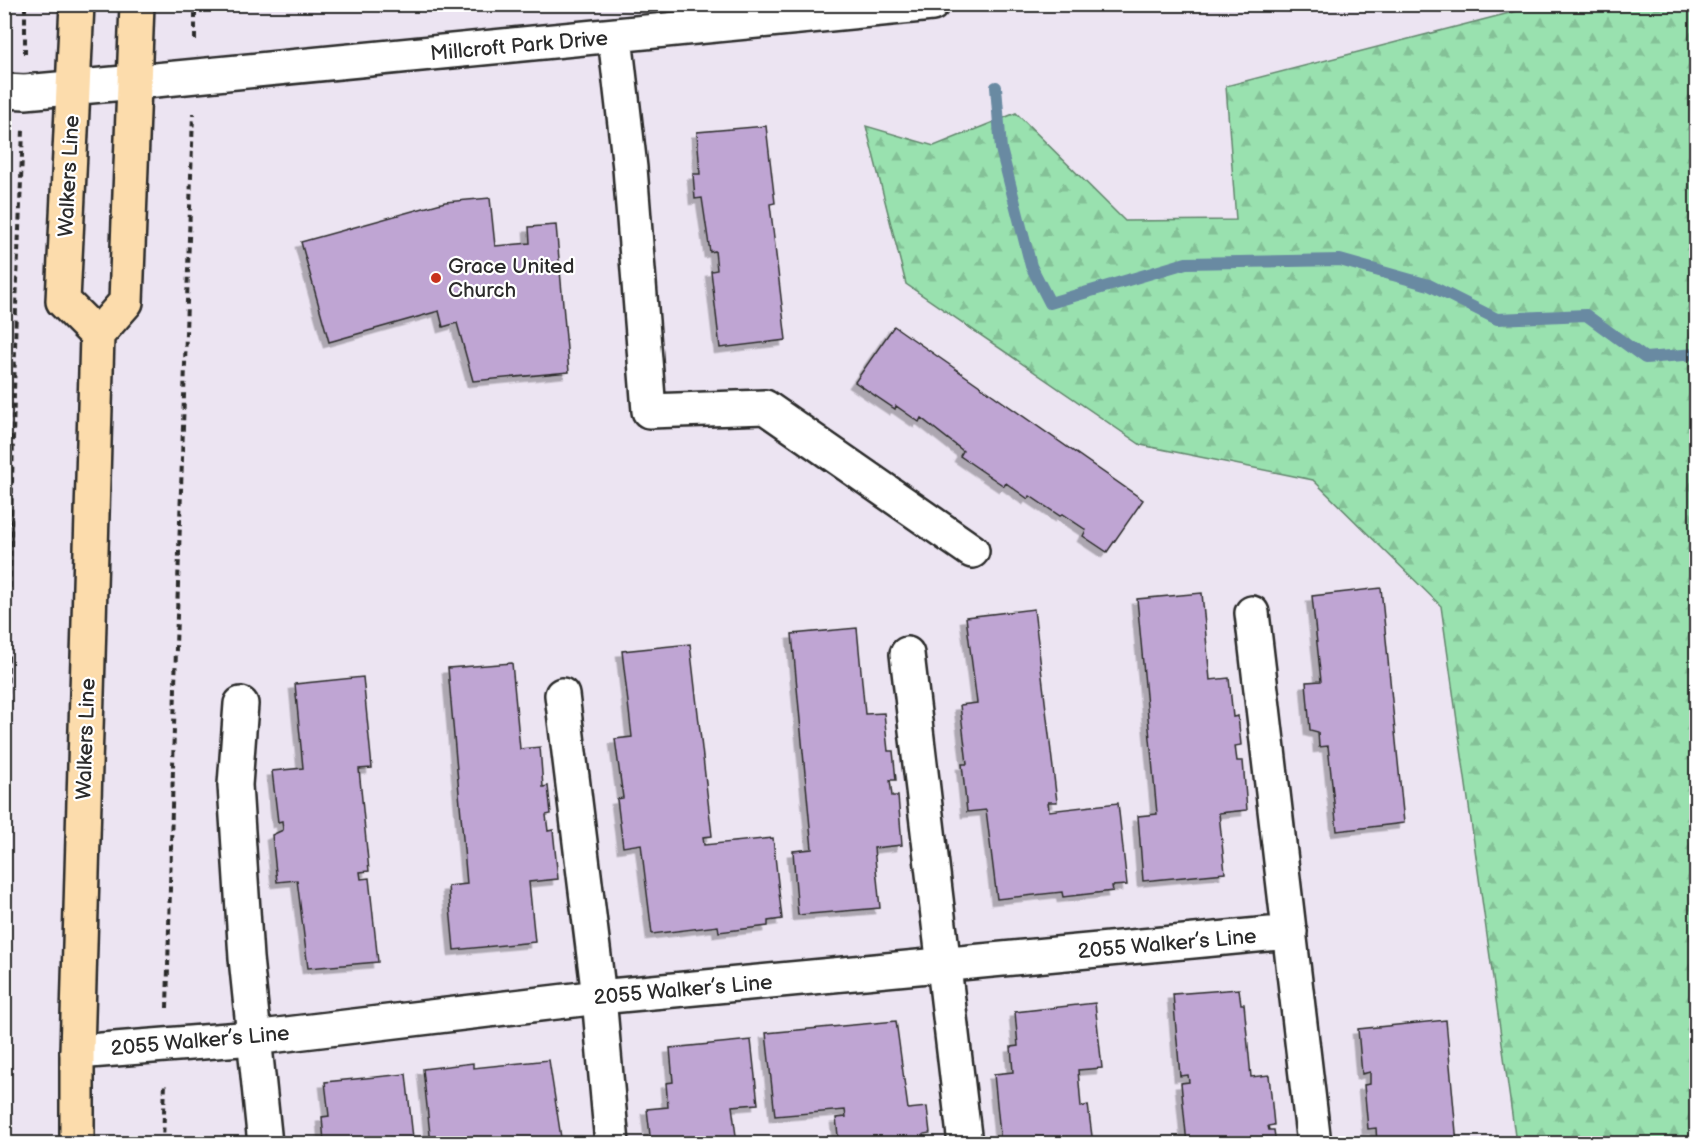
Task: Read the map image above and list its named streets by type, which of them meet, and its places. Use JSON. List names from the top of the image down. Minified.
{"streets":{"main road":["Walkers Line"],"street":["Millcroft Park Drive","2055 Walker’s Line"]},"crossings":[["Millcroft Park Drive","Walkers Line"],["Walkers Line","2055 Walker’s Line"]],"places":["Grace United Church"]}
